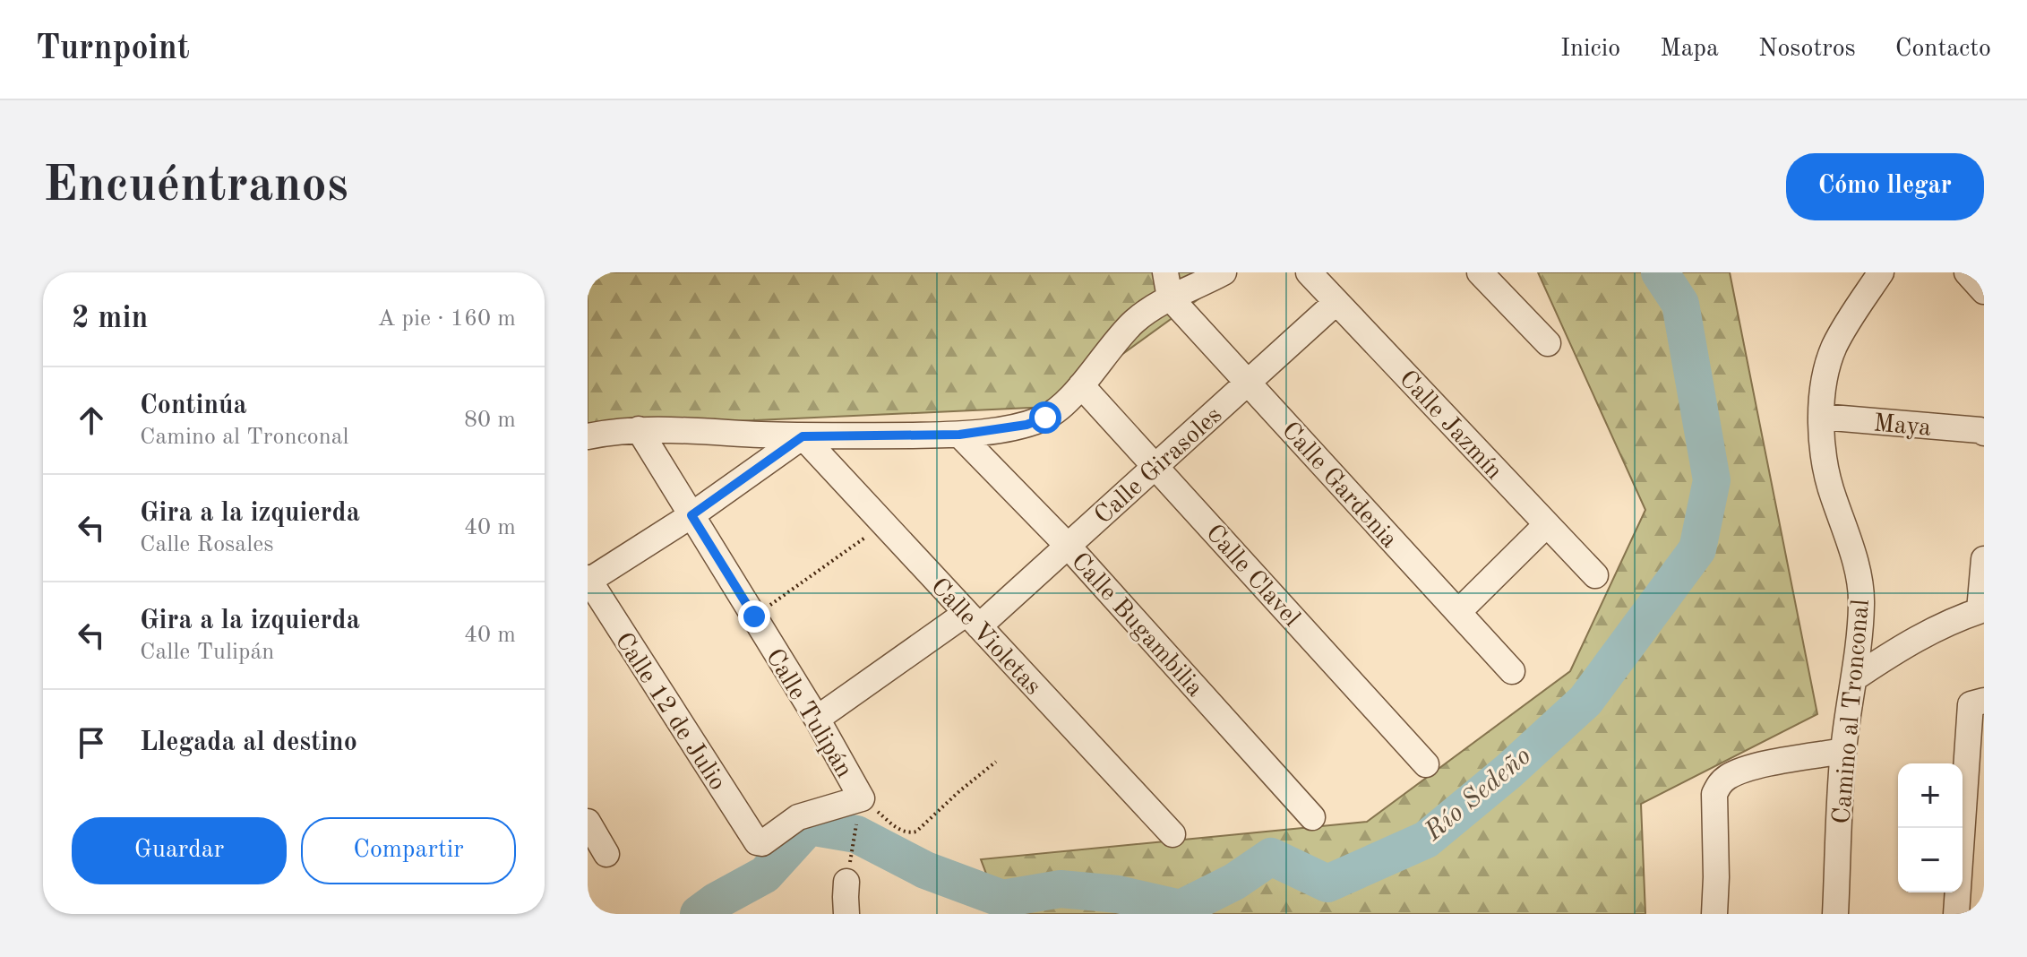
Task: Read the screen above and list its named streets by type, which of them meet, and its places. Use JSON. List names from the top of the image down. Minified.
{"streets":{"street":["Calle Jazmín","Maya","Calle Girasoles","Calle Gardenia","Calle Clavel","Calle Bugambilia","Calle Violetas","Calle 12 de Julio","Camino al Tronconal","Calle Tulipán"]},"crossings":[["Calle Jazmín","Calle Girasoles"],["Maya","Camino al Tronconal"],["Calle Girasoles","Calle Gardenia"],["Calle Girasoles","Calle Clavel"],["Calle Girasoles","Calle Bugambilia"],["Calle Girasoles","Calle Violetas"],["Calle Girasoles","Calle Tulipán"],["Calle 12 de Julio","Calle Tulipán"]],"water":["Río Sedeño"],"page":{"header":"Turnpoint","nav":["Inicio","Mapa","Nosotros","Contacto"],"buttons":["Cómo llegar",["Guardar","Compartir"]],"title":"Encuéntranos","heading":["2 min","A pie · 160 m"],"list":[["Continúa","Camino al Tronconal","80 m"],["Gira a la izquierda","Calle Rosales","40 m"],["Gira a la izquierda","Calle Tulipán","40 m"],"Llegada al destino"],"map_buttons":["+","−"]}}
